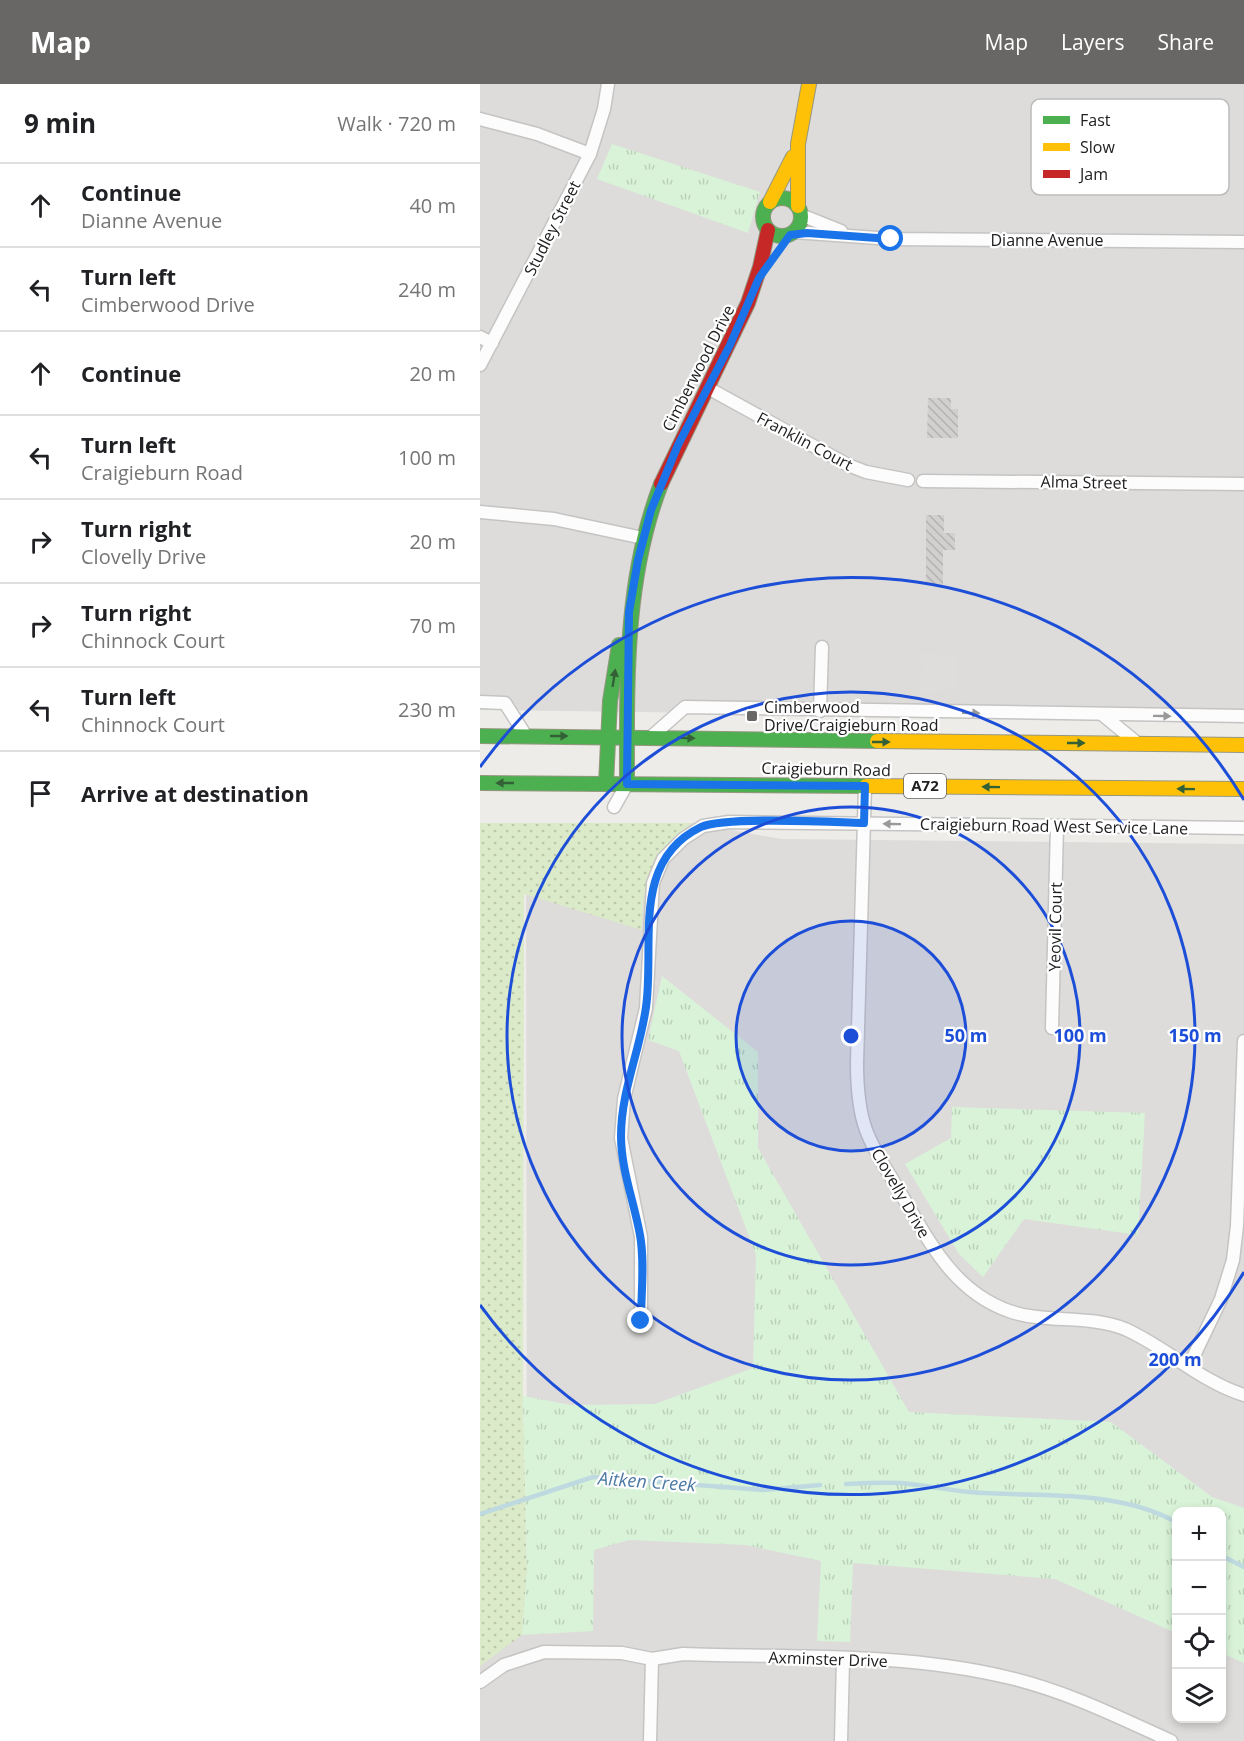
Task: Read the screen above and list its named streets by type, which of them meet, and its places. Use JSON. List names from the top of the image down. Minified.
{"streets":{"main road":["Cimberwood Drive","Craigieburn Road","A72"],"street":["Studley Street","Dianne Avenue","Franklin Court","Alma Street","Craigieburn Road West Service Lane","Yeovil Court","Clovelly Drive","Axminster Drive"]},"crossings":[["Dianne Avenue","Cimberwood Drive"],["Cimberwood Drive","Franklin Court"],["Cimberwood Drive","Craigieburn Road"],["Craigieburn Road","Clovelly Drive"],["Craigieburn Road West Service Lane","Yeovil Court"],["Craigieburn Road West Service Lane","Clovelly Drive"]],"water":["Aitken Creek"],"places":{"transit":["Cimberwood Drive/Craigieburn Road"]},"legend":["Fast","Slow","Jam"],"page":{"header":"Map","nav":["Map","Layers","Share"],"heading":["9 min","Walk · 720 m"],"list":[["Continue","Dianne Avenue","40 m"],["Turn left","Cimberwood Drive","240 m"],["Continue","20 m"],["Turn left","Craigieburn Road","100 m"],["Turn right","Clovelly Drive","20 m"],["Turn right","Chinnock Court","70 m"],["Turn left","Chinnock Court","230 m"],"Arrive at destination"],"map_buttons":["+","−"]},"rings":["50 m","100 m","150 m","200 m"]}
